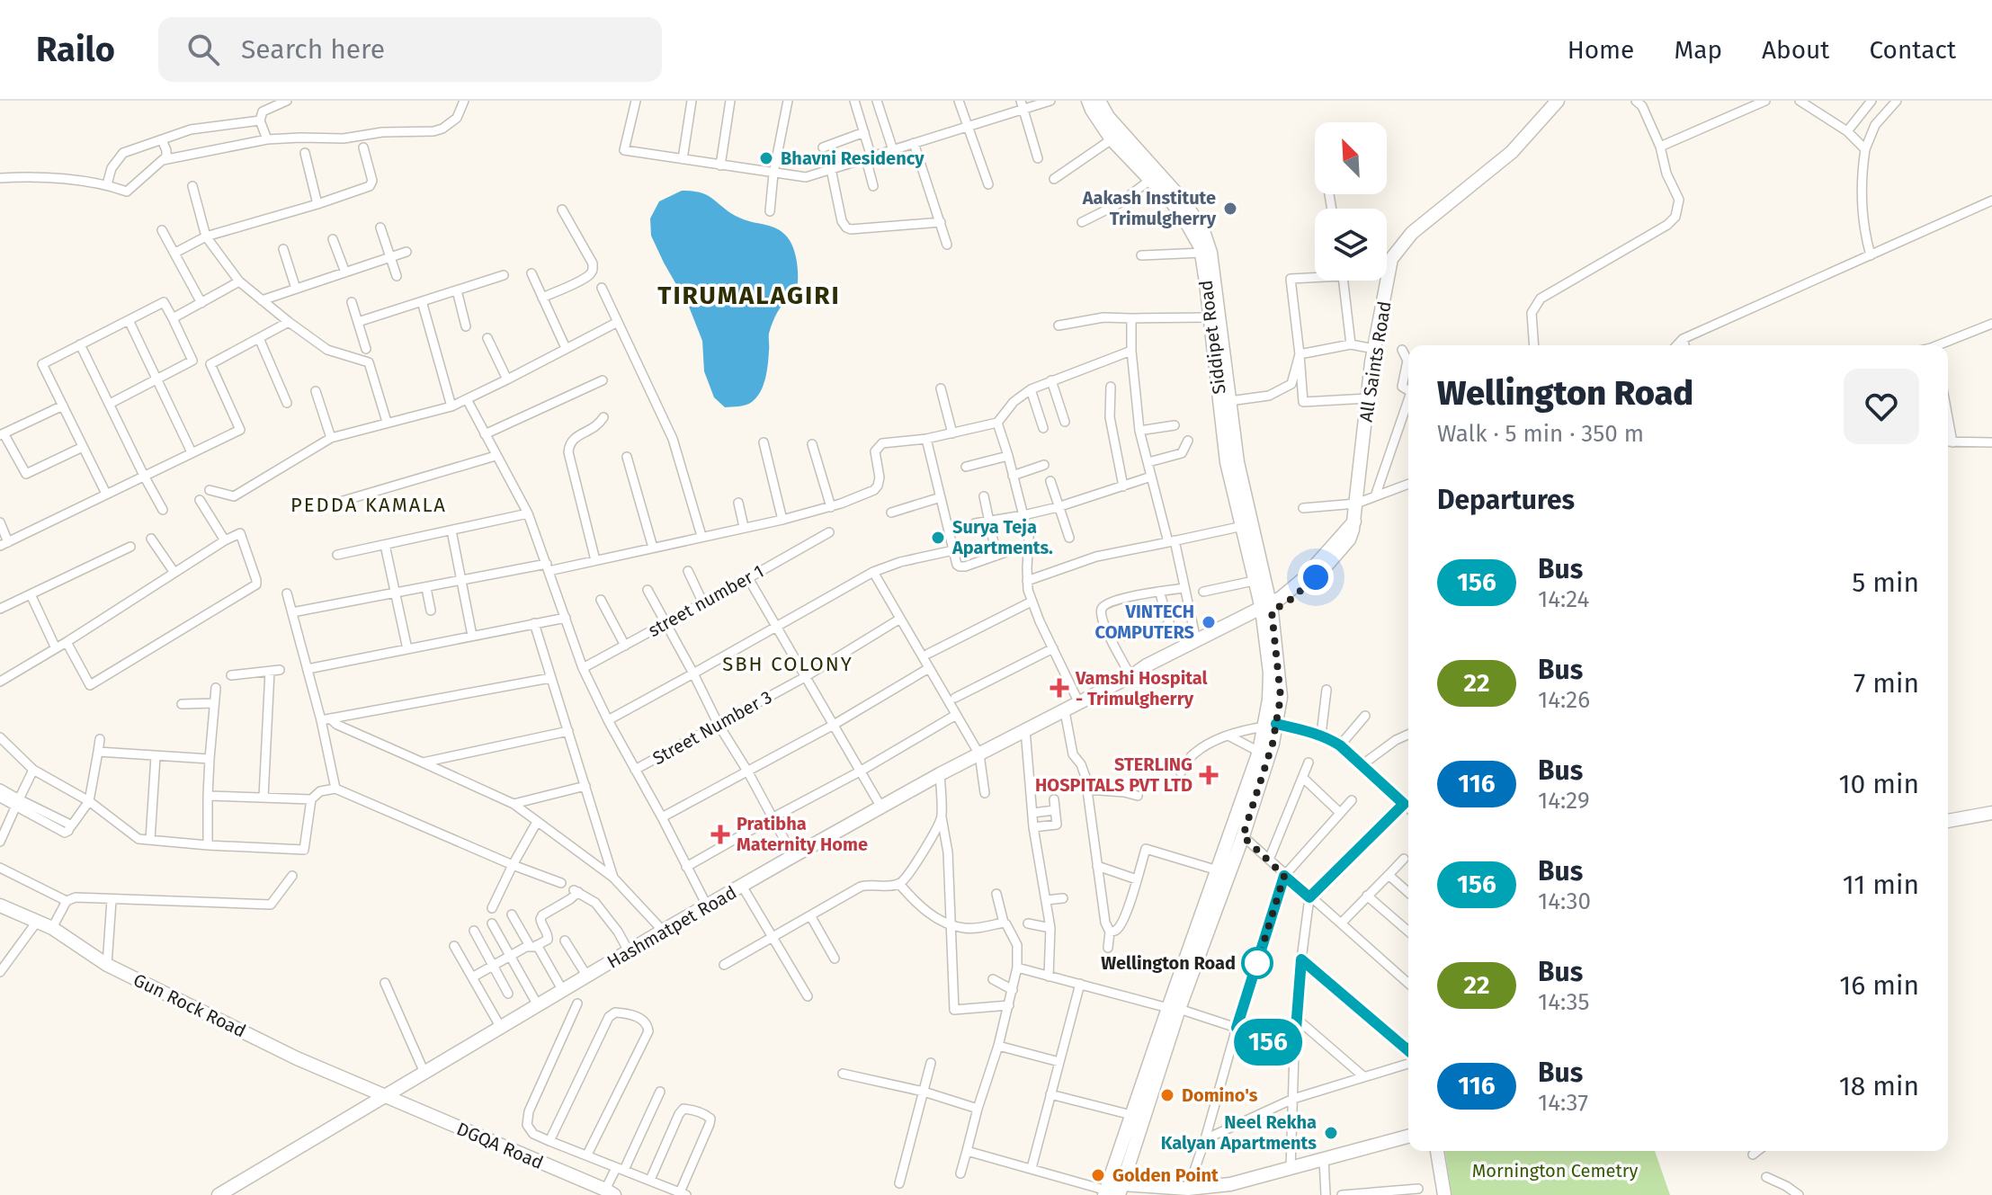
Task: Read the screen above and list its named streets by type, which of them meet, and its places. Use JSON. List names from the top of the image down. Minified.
{"streets":{"main road":["Siddipet Road","All Saints Road","Hashmatpet Road","Gun Rock Road","DGQA Road"],"street":["street number 1","Street Number 3"]},"crossings":[["Siddipet Road","All Saints Road"],["Siddipet Road","Hashmatpet Road"],["All Saints Road","Hashmatpet Road"],["Hashmatpet Road","Gun Rock Road"],["Hashmatpet Road","DGQA Road"],["Gun Rock Road","DGQA Road"]],"districts":["TIRUMALAGIRI","PEDDA KAMALA","SBH COLONY"],"parks":["Mornington Cemetry"],"places":{"other":["Bhavni Residency","Aakash Institute Trimulgherry","Surya Teja Apartments.","VINTECH COMPUTERS","Wellington Road","Domino's","Neel Rekha Kalyan Apartments","Golden Point"],"health":["Vamshi Hospital - Trimulgherry","STERLING HOSPITALS PVT LTD","Pratibha Maternity Home"]},"lines":["bus line 156"],"north":"top left","page":{"header":"Railo","search":"Search here","nav":["Home","Map","About","Contact"],"on_map":"156","heading":[["Wellington Road","Walk · 5 min · 350 m"],"Departures"],"list":[{"mark":"156","name":"Bus","note":"14:24","value":"5 min"},{"mark":"22","name":"Bus","note":"14:26","value":"7 min"},{"mark":"116","name":"Bus","note":"14:29","value":"10 min"},{"mark":"156","name":"Bus","note":"14:30","value":"11 min"},{"mark":"22","name":"Bus","note":"14:35","value":"16 min"},{"mark":"116","name":"Bus","note":"14:37","value":"18 min"}]}}
